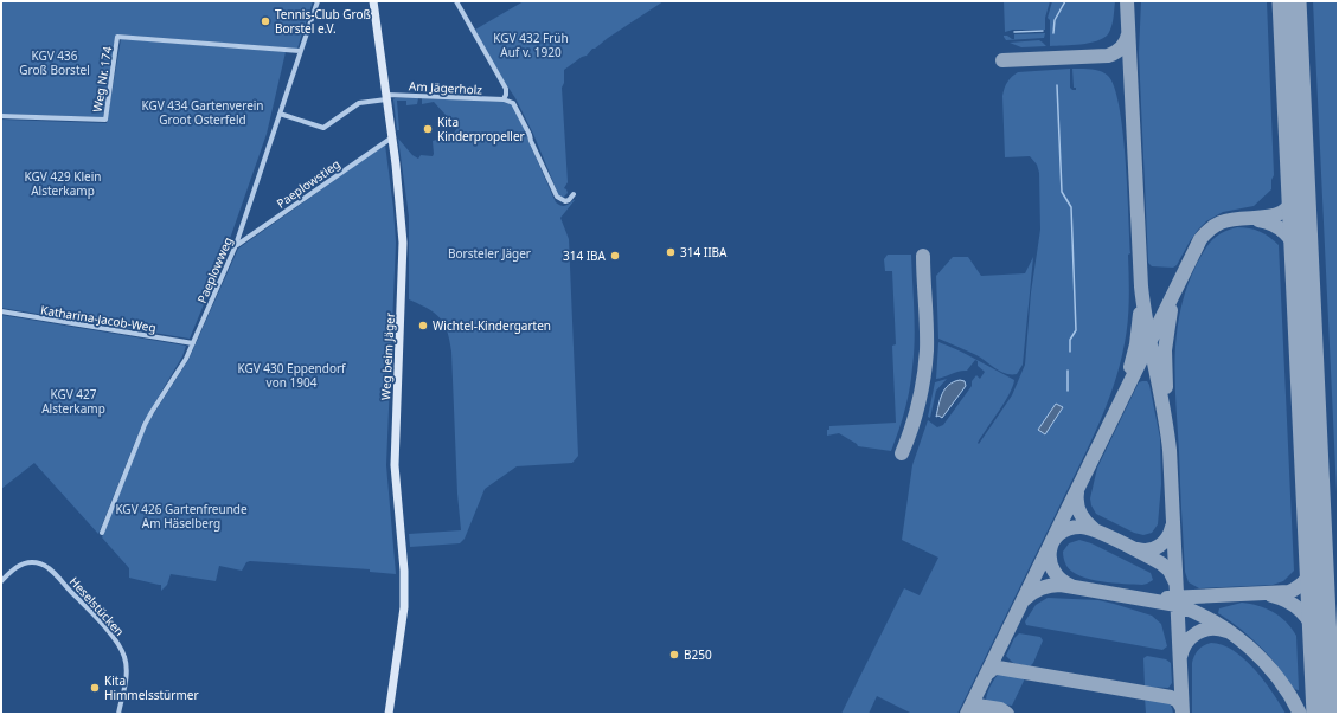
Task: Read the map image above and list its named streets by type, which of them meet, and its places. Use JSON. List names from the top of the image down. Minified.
{"streets":{"street":["Weg Nr. 174","Am Jägerholz","Paeplowstieg","Paeplowweg","Katharina-Jacob-Weg","Weg beim Jäger","Heselstücken"]},"crossings":[["Weg Nr. 174","Paeplowweg"],["Am Jägerholz","Paeplowweg"],["Am Jägerholz","Weg beim Jäger"],["Paeplowstieg","Paeplowweg"],["Paeplowstieg","Weg beim Jäger"],["Paeplowweg","Katharina-Jacob-Weg"]],"parks":["KGV 432 Früh Auf v. 1920","KGV 436 Groß Borstel","KGV 434 Gartenverein Groot Osterfeld","KGV 429 Klein Alsterkamp","Borsteler Jäger","KGV 430 Eppendorf von 1904","KGV 427 Alsterkamp","KGV 426 Gartenfreunde Am Häselberg"],"places":["Tennis-Club Groß Borstel e.V.","Kita Kinderpropeller","314 IIBA","314 IBA","Wichtel-Kindergarten","B250","Kita Himmelsstürmer"]}
